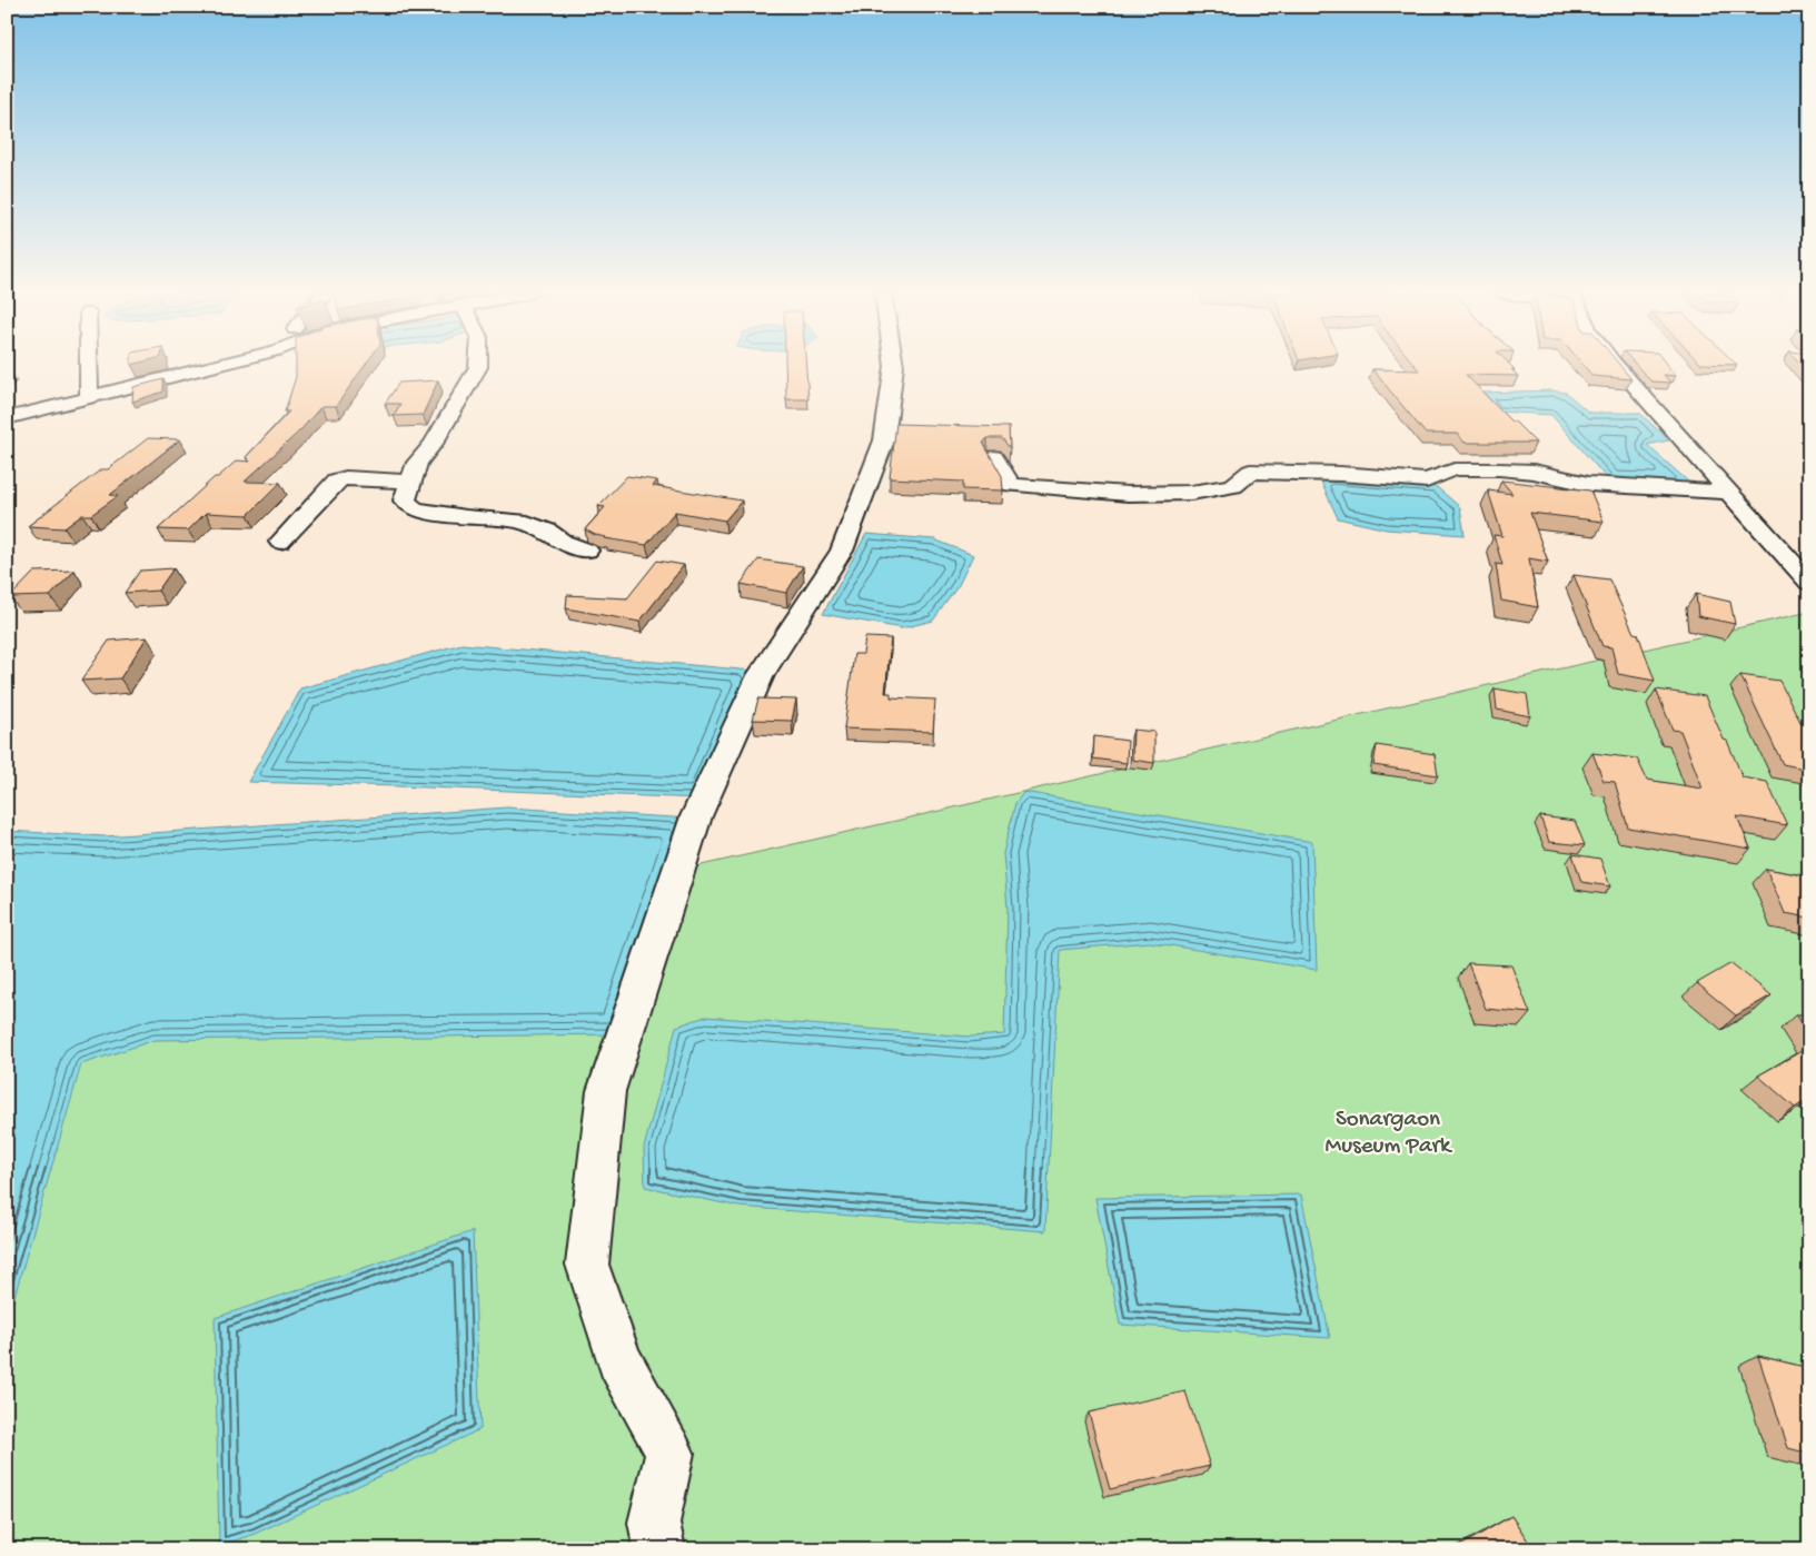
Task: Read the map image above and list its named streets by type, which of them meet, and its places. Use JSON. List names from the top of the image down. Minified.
{"parks":["Sonargaon Museum Park"]}
